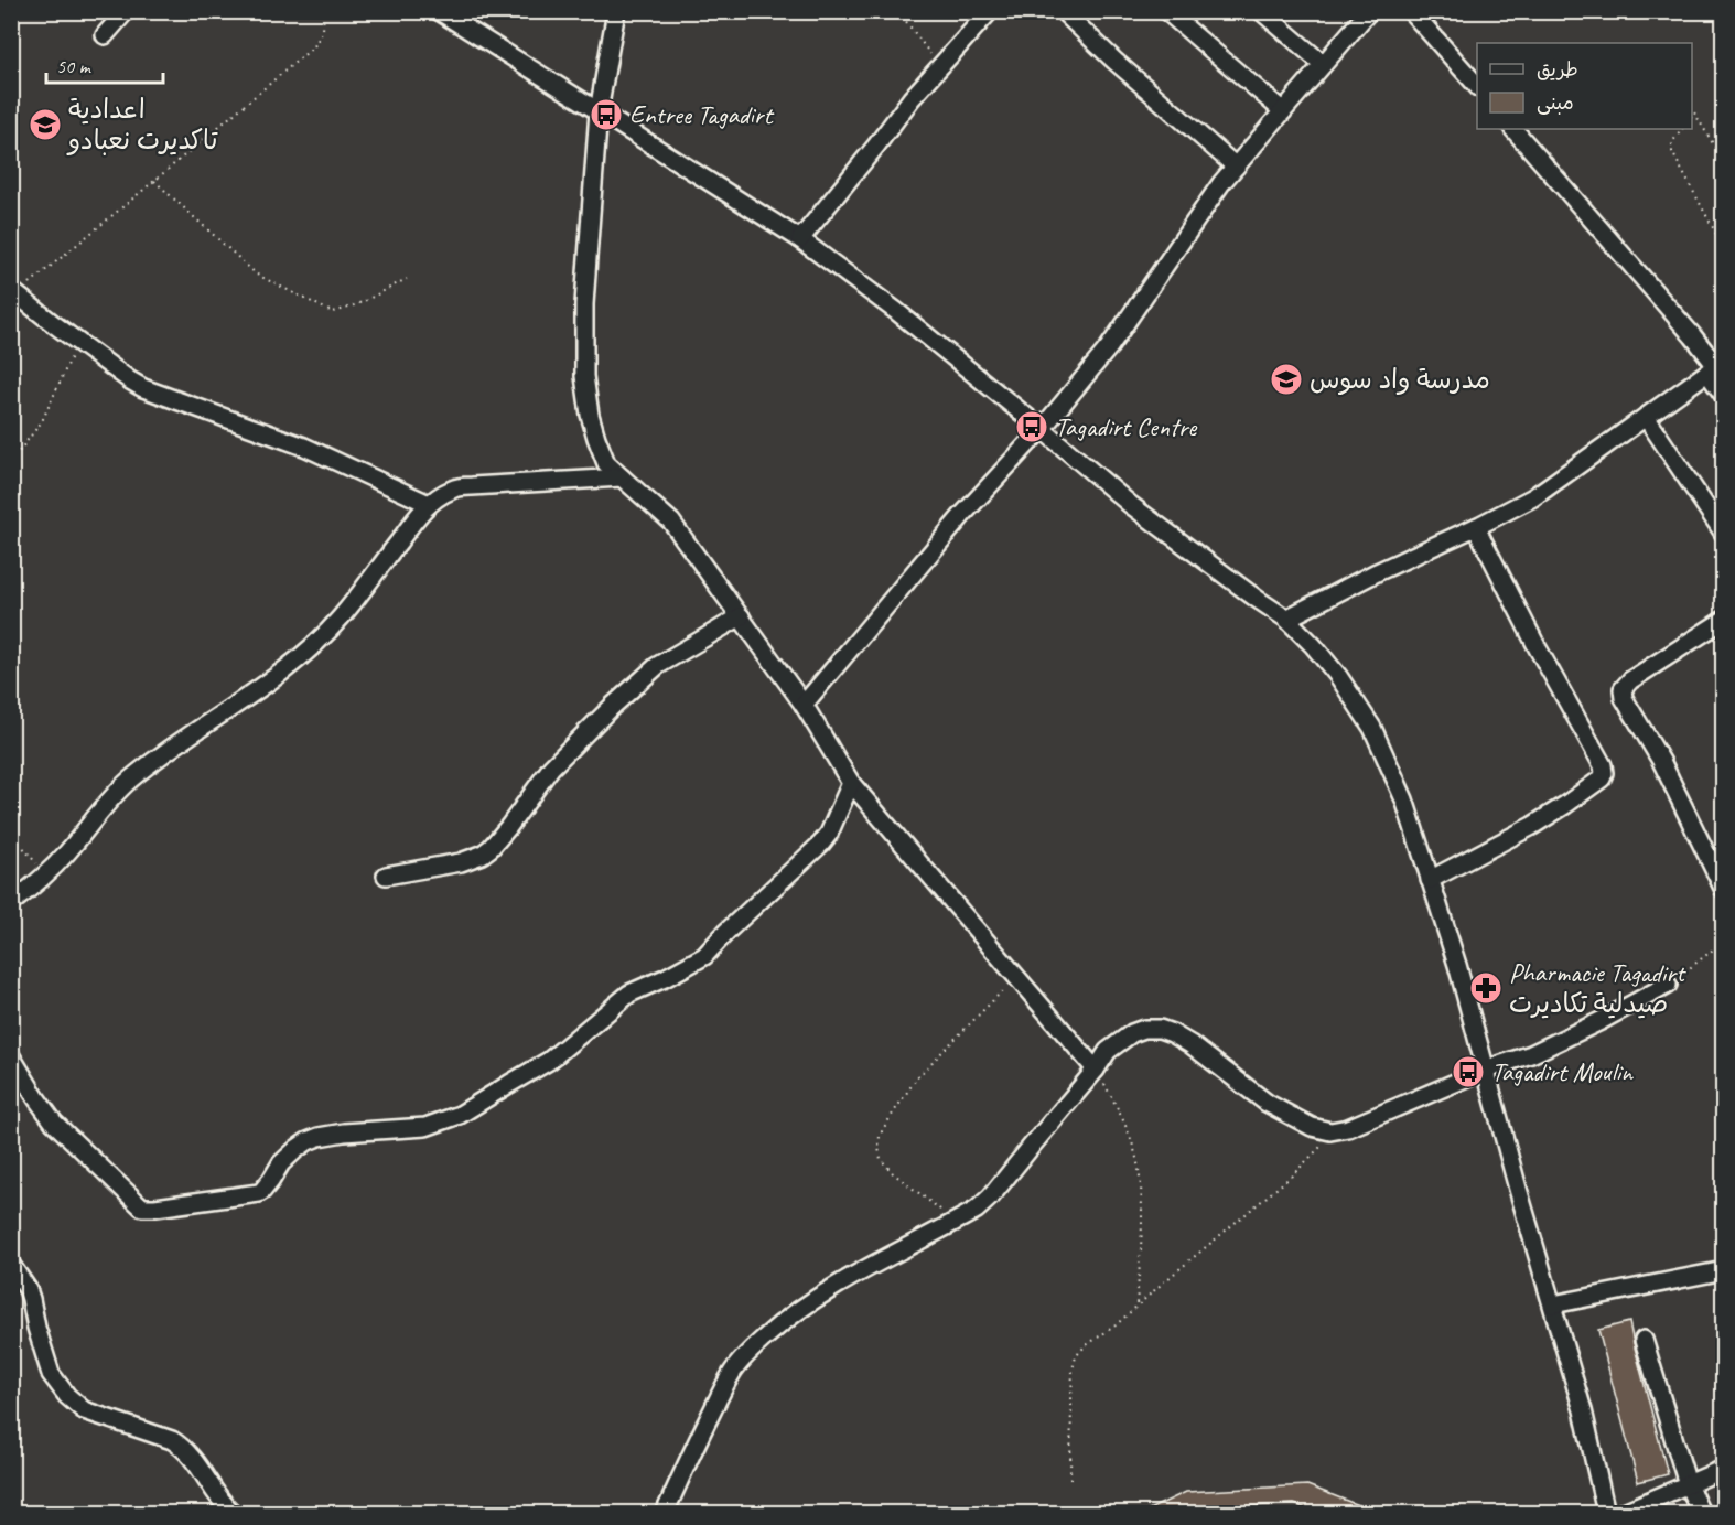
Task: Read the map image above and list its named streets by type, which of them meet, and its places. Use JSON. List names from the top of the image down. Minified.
{"places":{"bus stop":["Entree Tagadirt","Tagadirt Centre","Tagadirt Moulin"],"school or university":["اعدادية تاكديرت نعبادو","مدرسة واد سوس"],"pharmacy":["Pharmacie Tagadirt صيدلية تكاديرت"]},"legend":["طريق","مبنى"],"scale_bar":"50 m"}
